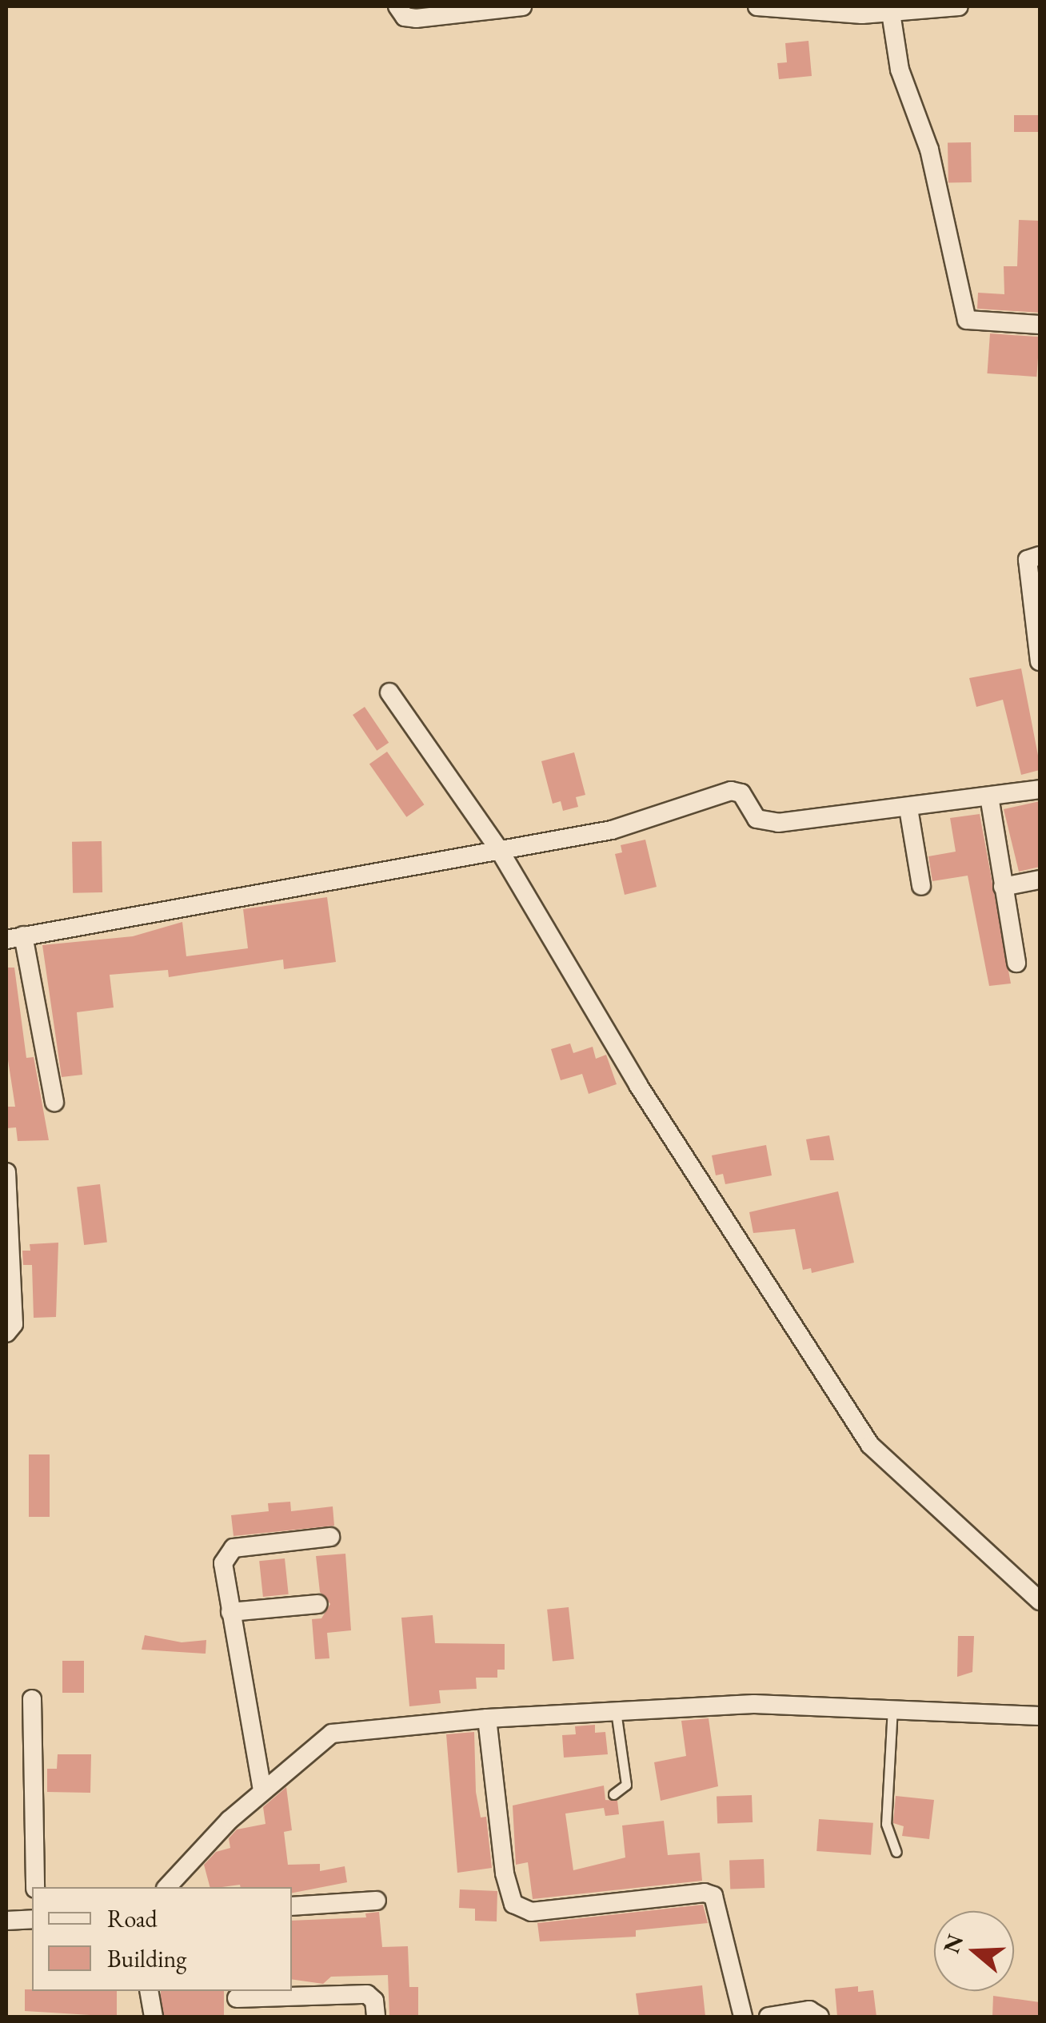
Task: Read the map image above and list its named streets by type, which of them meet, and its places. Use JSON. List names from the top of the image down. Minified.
{"legend":["Road","Building"],"north":"left"}
